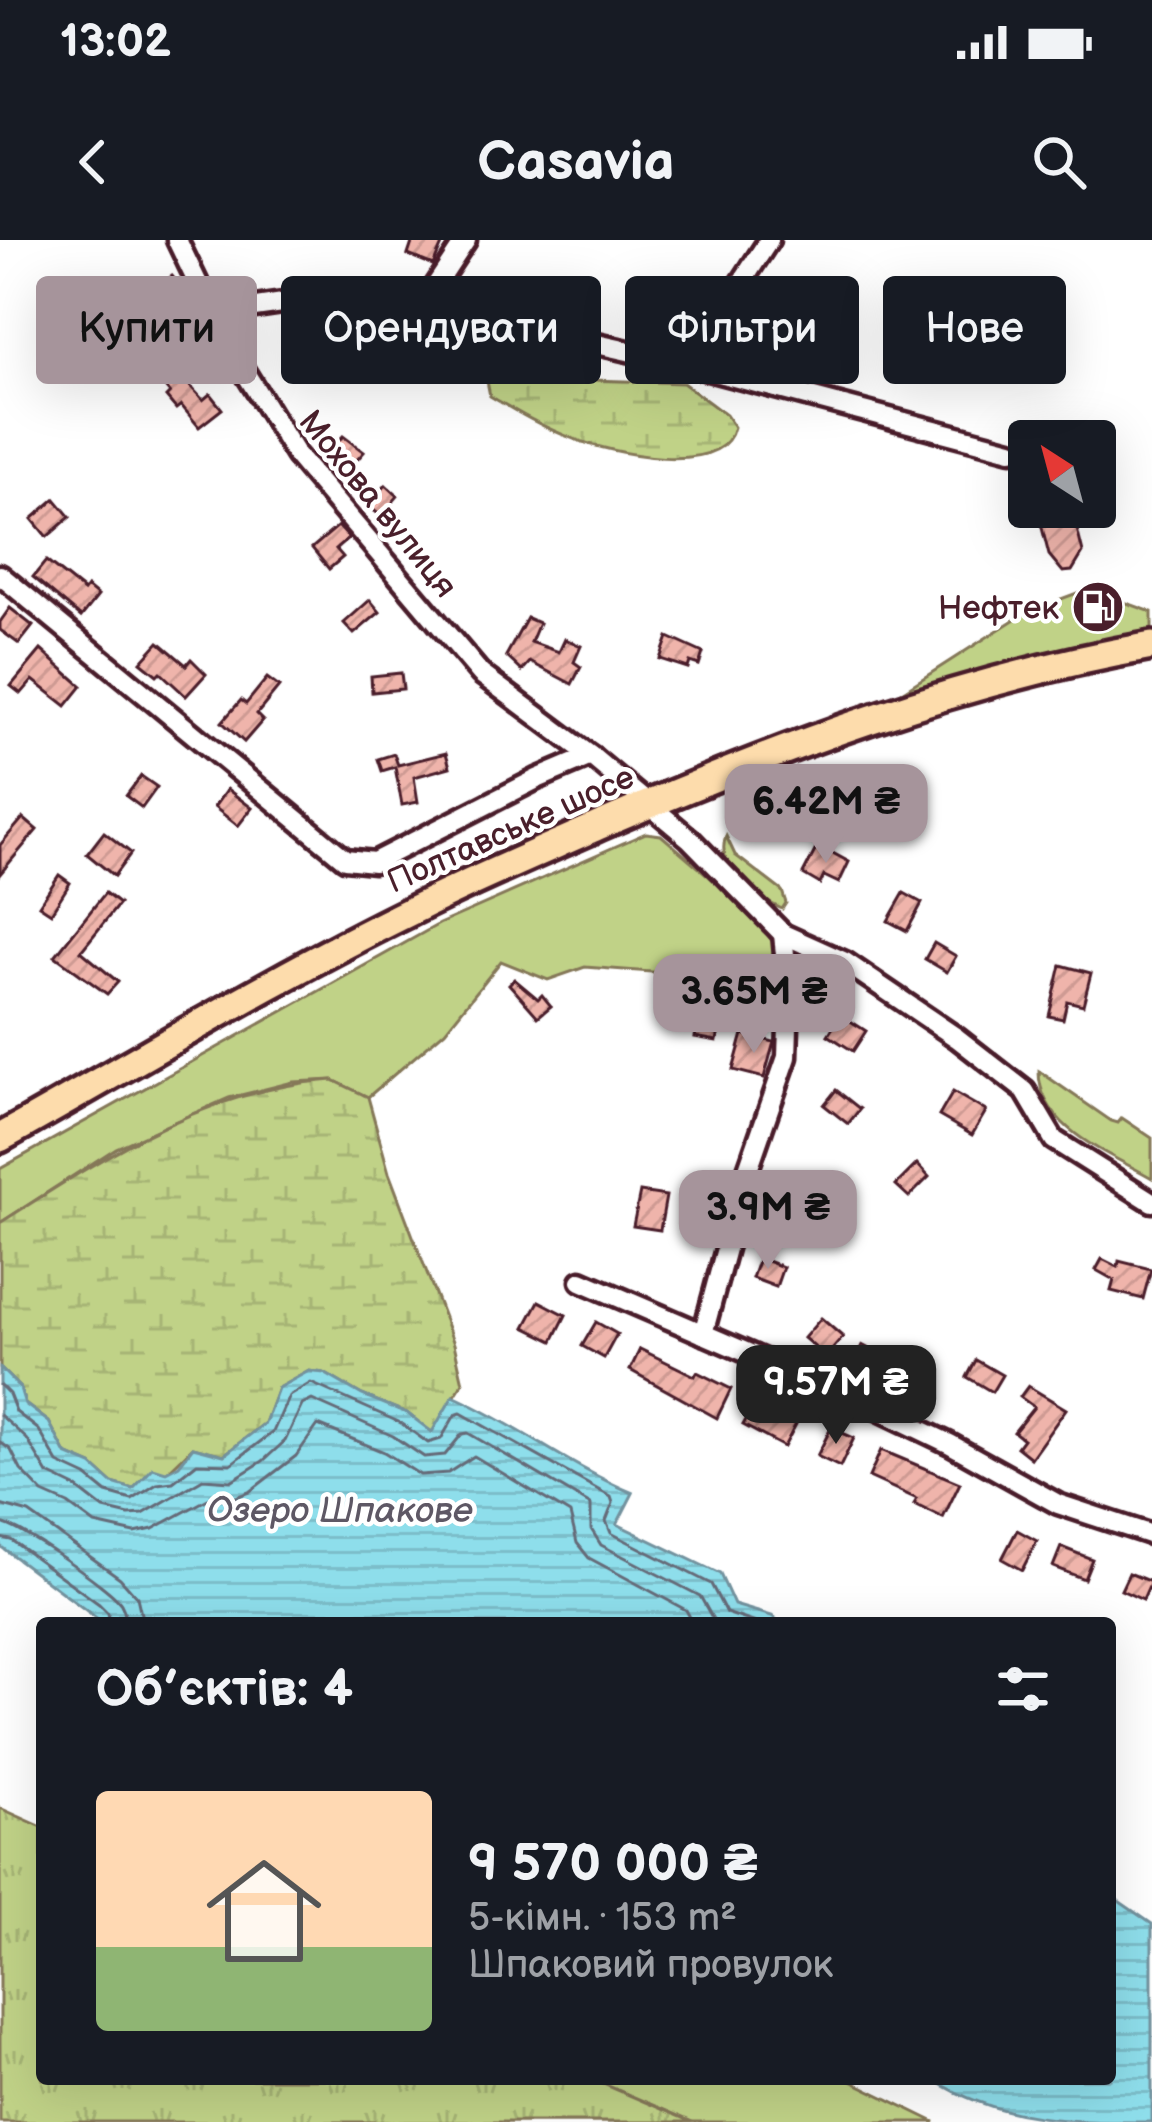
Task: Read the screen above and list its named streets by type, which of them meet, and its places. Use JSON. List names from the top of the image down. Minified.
{"streets":{"main road":["Полтавське шосе"],"street":["Мохова вулиця"]},"crossings":[["Мохова вулиця","Полтавське шосе"]],"water":["Озеро Шпакове"],"places":{"fuel station":["Нефтек"]},"north":"top left","page":{"status":"13:02","header":"Casavia","chip":["Купити","Орендувати","Фільтри","Нове"],"price":["6.42M ₴","3.65M ₴","3.9M ₴","9.57M ₴"],"heading":"Об’єктів: 4","list":[{"name":"9 570 000 ₴","note":"5-кімн. · 153 m² · Шпаковий провулок"}]}}
